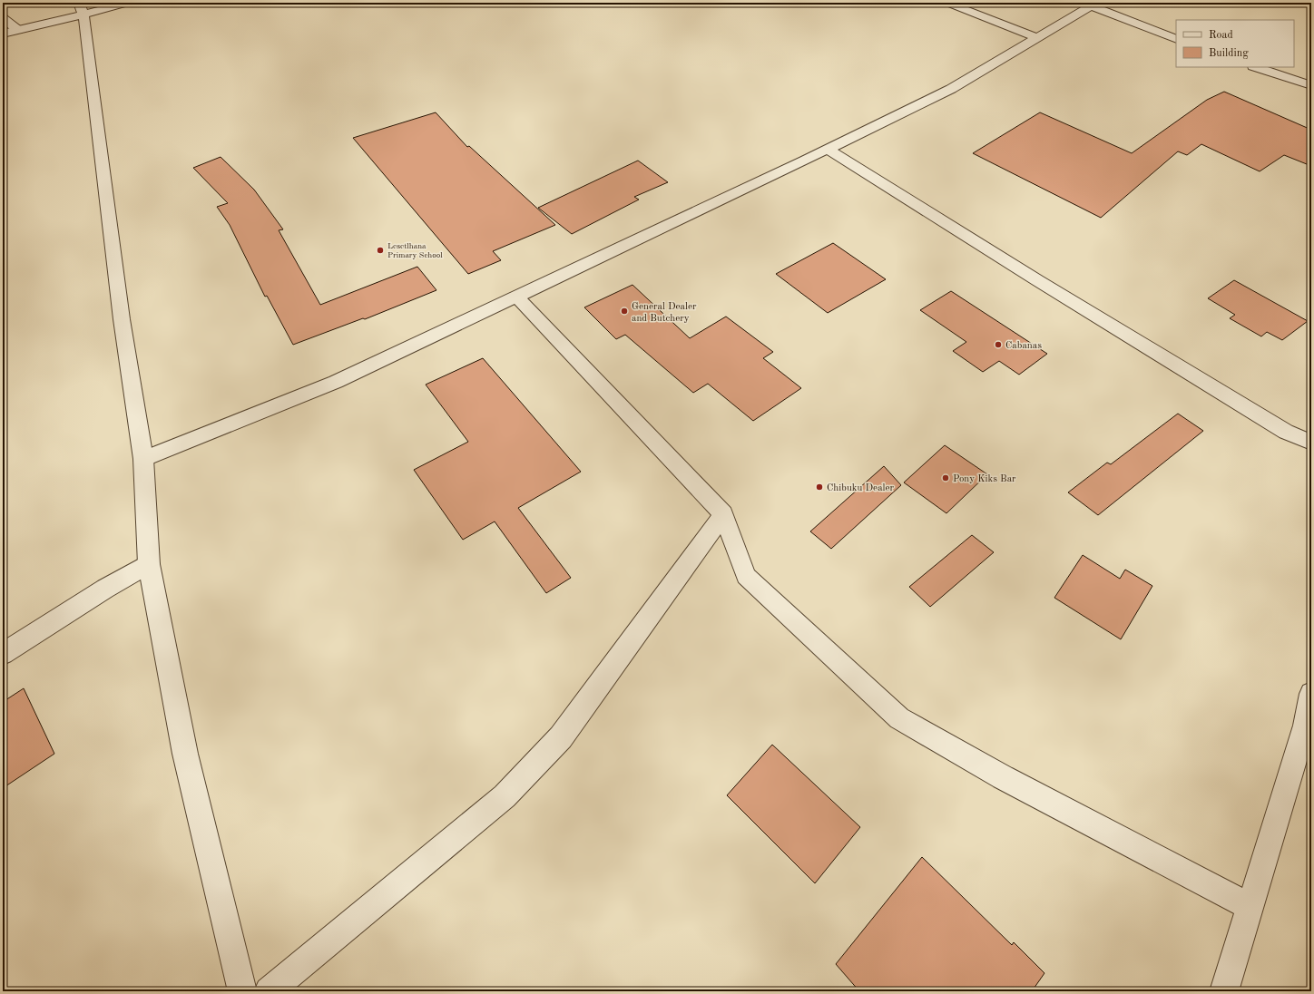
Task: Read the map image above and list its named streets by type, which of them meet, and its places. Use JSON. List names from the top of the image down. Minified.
{"places":["Lesetlhana Primary School","General Dealer and Butchery","Cabanas","Pony Kiks Bar","Chibuku Dealer"],"legend":["Road","Building"]}
